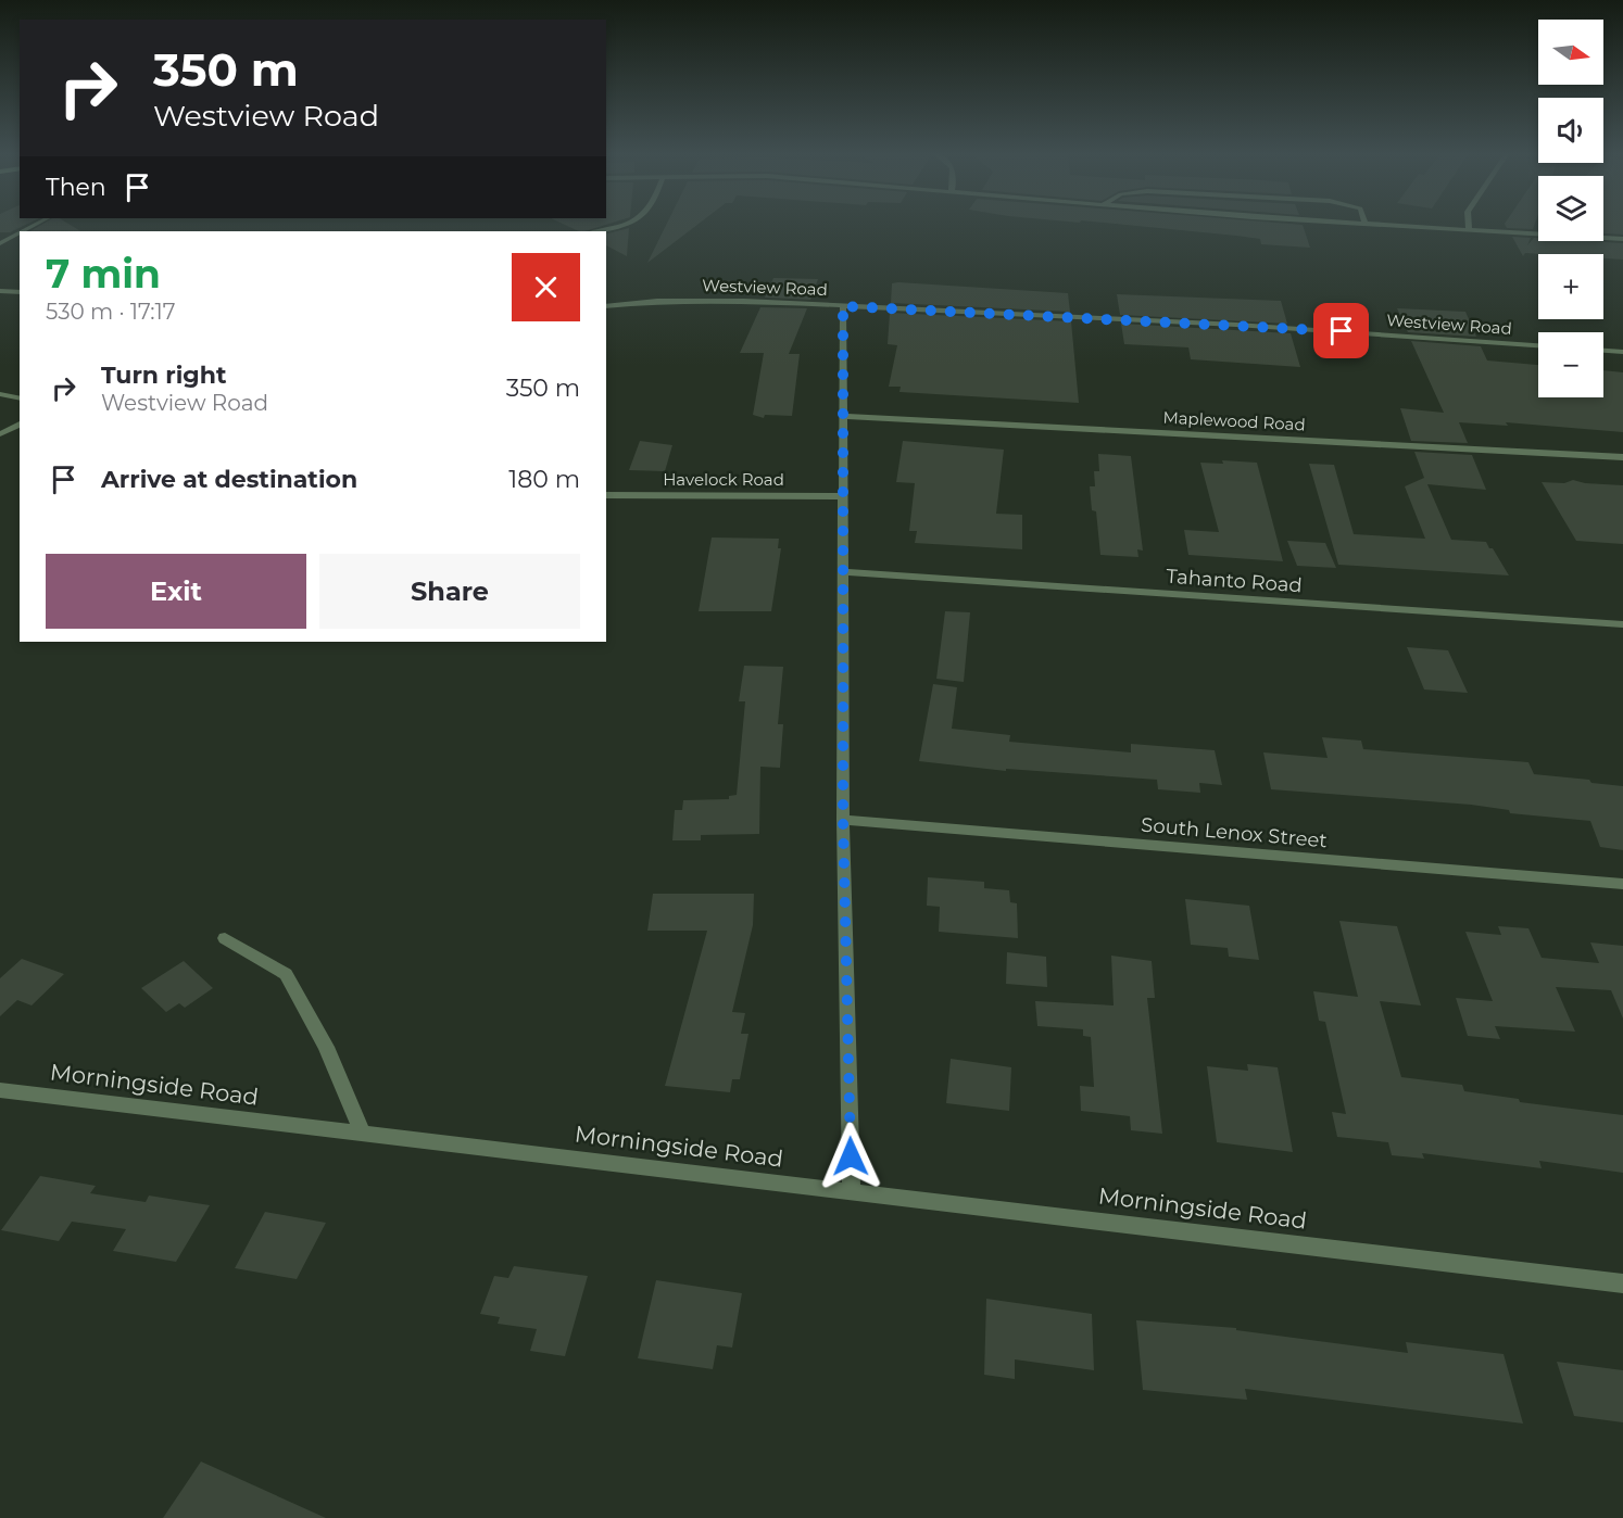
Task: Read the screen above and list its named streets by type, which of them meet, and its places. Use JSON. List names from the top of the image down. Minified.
{"streets":{"street":["Westview Road","Maplewood Road","Havelock Road","Tahanto Road","South Lenox Street","Morningside Road"]},"north":"right","page":{"map_buttons":["+","−"],"turn":["350 m","Westview Road"],"then":"Then","heading":["7 min","530 m · 17:17"],"list":[{"name":"Turn right","note":"Westview Road","value":"350 m"},{"name":"Arrive at destination","value":"180 m"}],"buttons":["Exit","Share"]}}
